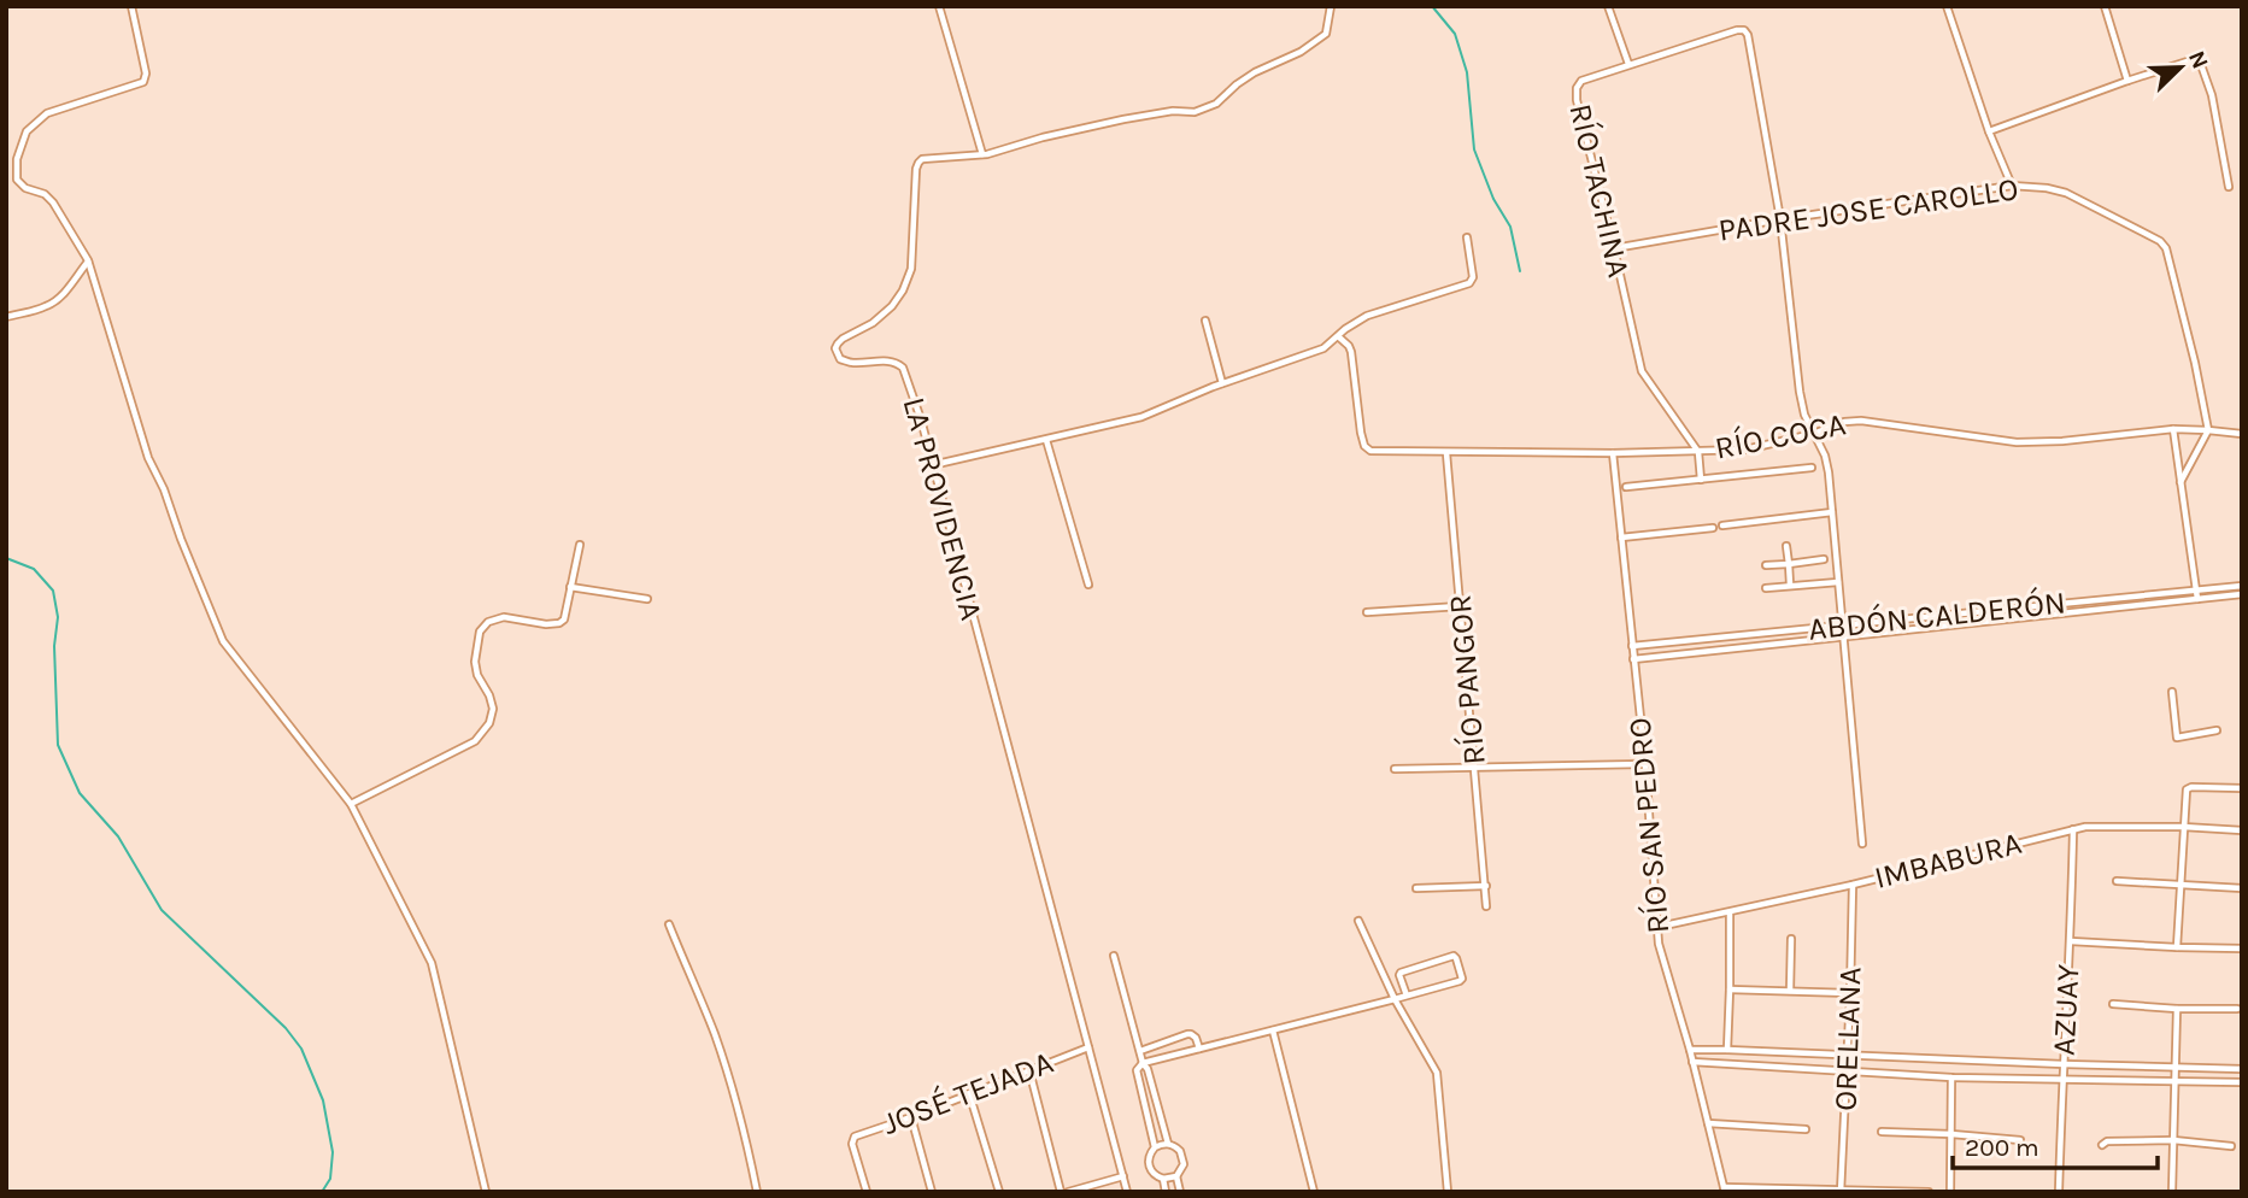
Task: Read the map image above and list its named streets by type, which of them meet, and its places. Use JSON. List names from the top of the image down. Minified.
{"streets":{"street":["RÍO TACHINA","PADRE JOSE CAROLLO","RÍO COCA","LA PROVIDENCIA","ABDÓN CALDERÓN","RÍO PANGOR","RÍO SAN PEDRO","IMBABURA","AZUAY","ORELLANA","JOSÉ TEJADA"]},"crossings":[["RÍO TACHINA","PADRE JOSE CAROLLO"],["RÍO TACHINA","RÍO COCA"],["PADRE JOSE CAROLLO","RÍO COCA"],["RÍO COCA","RÍO PANGOR"],["RÍO COCA","RÍO SAN PEDRO"],["LA PROVIDENCIA","JOSÉ TEJADA"],["ABDÓN CALDERÓN","RÍO SAN PEDRO"],["RÍO SAN PEDRO","IMBABURA"],["IMBABURA","AZUAY"],["IMBABURA","ORELLANA"]],"scale_bar":"200 m","north":"top right"}
